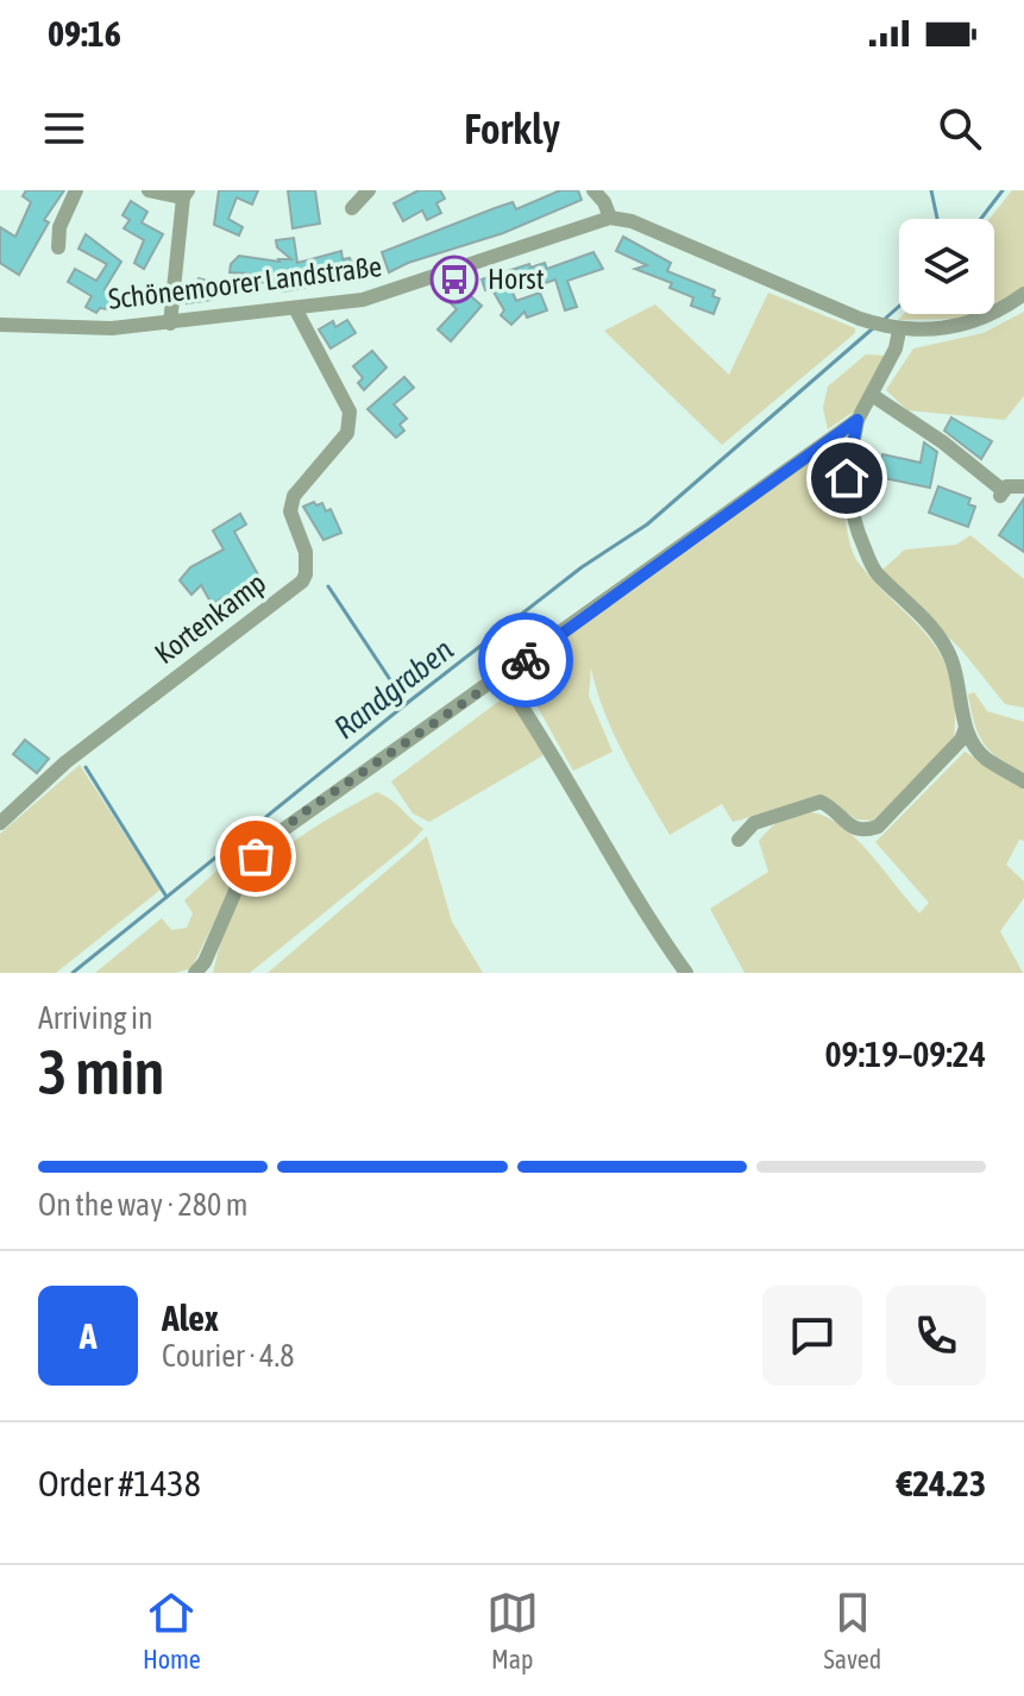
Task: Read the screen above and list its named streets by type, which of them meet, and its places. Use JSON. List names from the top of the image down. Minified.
{"streets":{"street":["Schönemoorer Landstraße","Kortenkamp"]},"crossings":[["Schönemoorer Landstraße","Kortenkamp"]],"water":["Randgraben"],"places":{"bus stop":["Horst"]},"page":{"status":"09:16","header":"Forkly","heading":["3 min","Arriving in","09:19–09:24"],"panel":["Alex","Courier · 4.8","Order #1438","€24.23"],"bar":"On the way · 280 m","round":"A","tabs":["Home","Map","Saved"]}}
